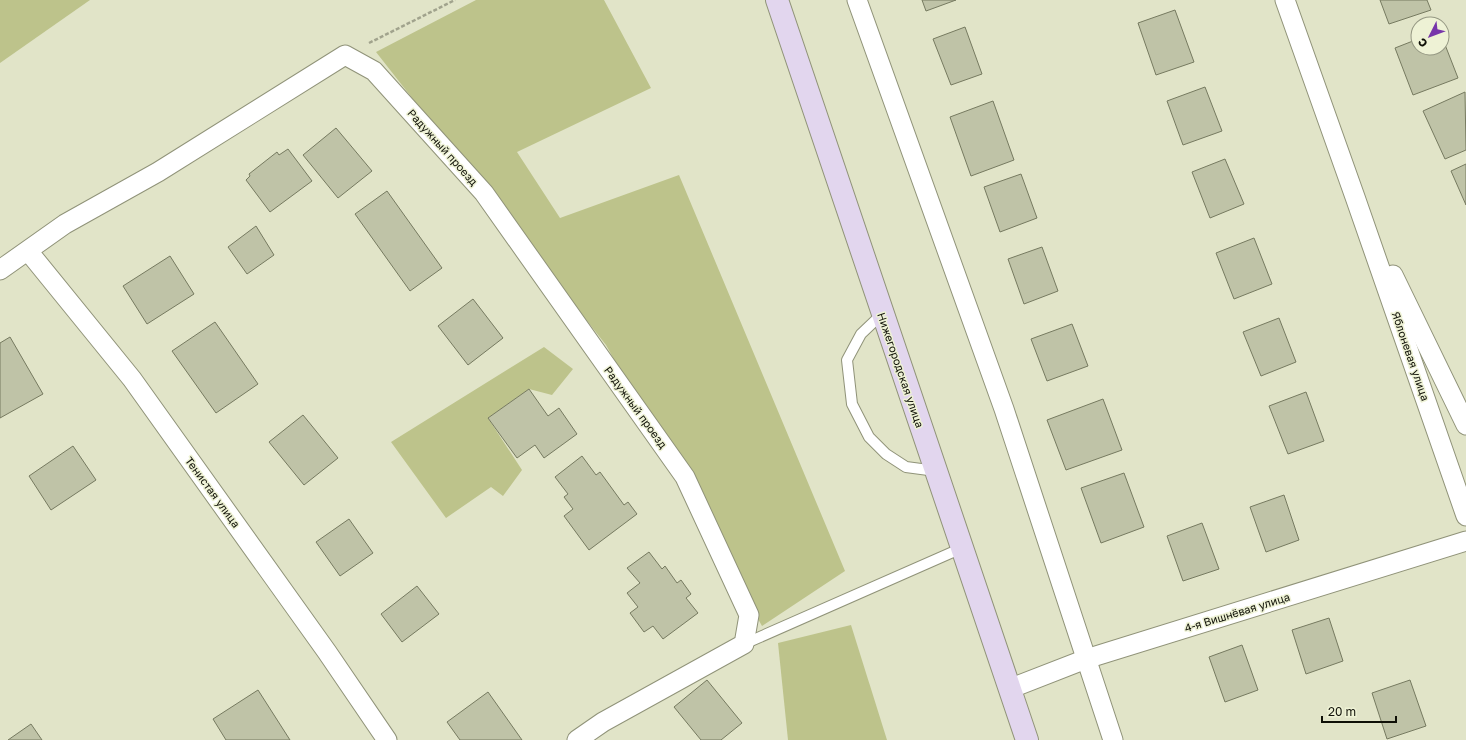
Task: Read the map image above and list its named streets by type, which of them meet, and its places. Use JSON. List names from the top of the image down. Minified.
{"streets":{"street":["Радужный проезд","Яблоневая улица","Нижегородская улица","Тенистая улица","4-я Вишнёвая улица"]},"crossings":[["Нижегородская улица","4-я Вишнёвая улица"]],"scale_bar":"20 m","north":"bottom left"}
